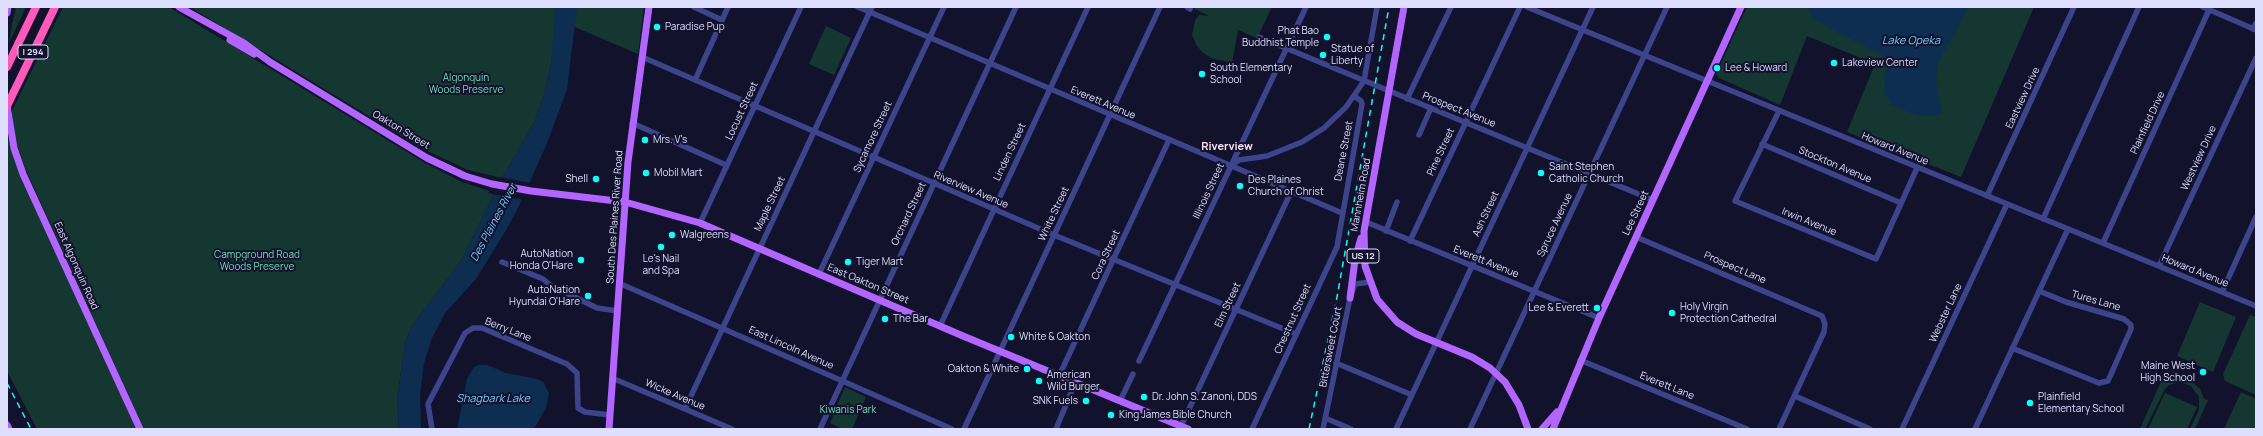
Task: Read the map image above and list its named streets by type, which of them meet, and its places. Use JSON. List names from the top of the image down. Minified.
{"streets":{"highway":["I 294"],"main road":["Oakton Street","Mannheim Road","Lee Street","South Des Plaines River Road","US 12","East Algonquin Road","East Oakton Street"],"street":["Eastview Drive","Everett Avenue","Prospect Avenue","Locust Street","Plainfield Drive","Sycamore Street","Howard Avenue","Deane Street","Linden Street","Pine Street","Westview Drive","Stockton Avenue","Riverview Avenue","Illinois Street","Maple Street","Orchard Street","White Street","Ash Street","Irwin Avenue","Spruce Avenue","Cora Street","Prospect Lane","Tures Lane","Elm Street","Webster Lane","Chestnut Street","Berry Lane","Bittersweet Court","East Lincoln Avenue","Everett Lane","Wicke Avenue"]},"crossings":[["I 294","East Algonquin Road"],["Eastview Drive","Howard Avenue"],["Everett Avenue","Sycamore Street"],["Everett Avenue","Deane Street"],["Everett Avenue","Linden Street"],["Everett Avenue","Pine Street"],["Everett Avenue","Illinois Street"],["Everett Avenue","Mannheim Road"],["Everett Avenue","Maple Street"],["Everett Avenue","Lee Street"],["Everett Avenue","Orchard Street"],["Everett Avenue","White Street"],["Everett Avenue","Ash Street"],["Everett Avenue","Spruce Avenue"],["Everett Avenue","Cora Street"],["Everett Avenue","Elm Street"],["Everett Avenue","Chestnut Street"],["Prospect Avenue","Pine Street"],["Prospect Avenue","Illinois Street"],["Prospect Avenue","Mannheim Road"],["Prospect Avenue","Lee Street"],["Prospect Avenue","Ash Street"],["Prospect Avenue","Spruce Avenue"],["Locust Street","Riverview Avenue"],["Locust Street","East Oakton Street"],["Plainfield Drive","Howard Avenue"],["Oakton Street","East Oakton Street"],["Sycamore Street","Riverview Avenue"],["Sycamore Street","East Oakton Street"],["Howard Avenue","Westview Drive"],["Howard Avenue","Lee Street"],["Howard Avenue","Ash Street"],["Howard Avenue","Spruce Avenue"],["Howard Avenue","Webster Lane"],["Deane Street","Chestnut Street"],["Linden Street","Riverview Avenue"],["Linden Street","East Oakton Street"],["Stockton Avenue","Irwin Avenue"],["Riverview Avenue","Illinois Street"],["Riverview Avenue","Maple Street"],["Riverview Avenue","Orchard Street"],["Riverview Avenue","White Street"],["Riverview Avenue","South Des Plaines River Road"],["Riverview Avenue","Cora Street"],["Riverview Avenue","Elm Street"],["Riverview Avenue","Chestnut Street"],["Mannheim Road","Ash Street"],["Mannheim Road","Spruce Avenue"],["Mannheim Road","Bittersweet Court"],["Maple Street","East Oakton Street"],["Maple Street","East Lincoln Avenue"],["Maple Street","Wicke Avenue"],["Lee Street","Prospect Lane"],["Lee Street","Everett Lane"],["Orchard Street","East Oakton Street"],["Orchard Street","East Lincoln Avenue"],["White Street","East Oakton Street"],["South Des Plaines River Road","East Oakton Street"],["South Des Plaines River Road","Berry Lane"],["South Des Plaines River Road","East Lincoln Avenue"],["South Des Plaines River Road","Wicke Avenue"],["Cora Street","East Oakton Street"],["East Oakton Street","Elm Street"]],"districts":["Riverview"],"water":["Lake Opeka","Des Plaines River","Shagbark Lake"],"parks":["Algonquin Woods Preserve","Campground Road Woods Preserve","Kiwanis Park"],"places":["Paradise Pup","Phat Bao Buddhist Temple","Statue of Liberty","Lakeview Center","Lee & Howard","South Elementary School","Mrs. V's","Mobil Mart","Saint Stephen Catholic Church","Shell","Des Plaines Church of Christ","Walgreens","Le's Nail and Spa","AutoNation Honda O'Hare","Tiger Mart","AutoNation Hyundai O'Hare","Lee & Everett","Holy Virgin Protection Cathedral","The Bar","White & Oakton","Oakton & White","Maine West High School","American Wild Burger","Dr. John S. Zanoni, DDS","SNK Fuels","Plainfield Elementary School","King James Bible Church"]}
